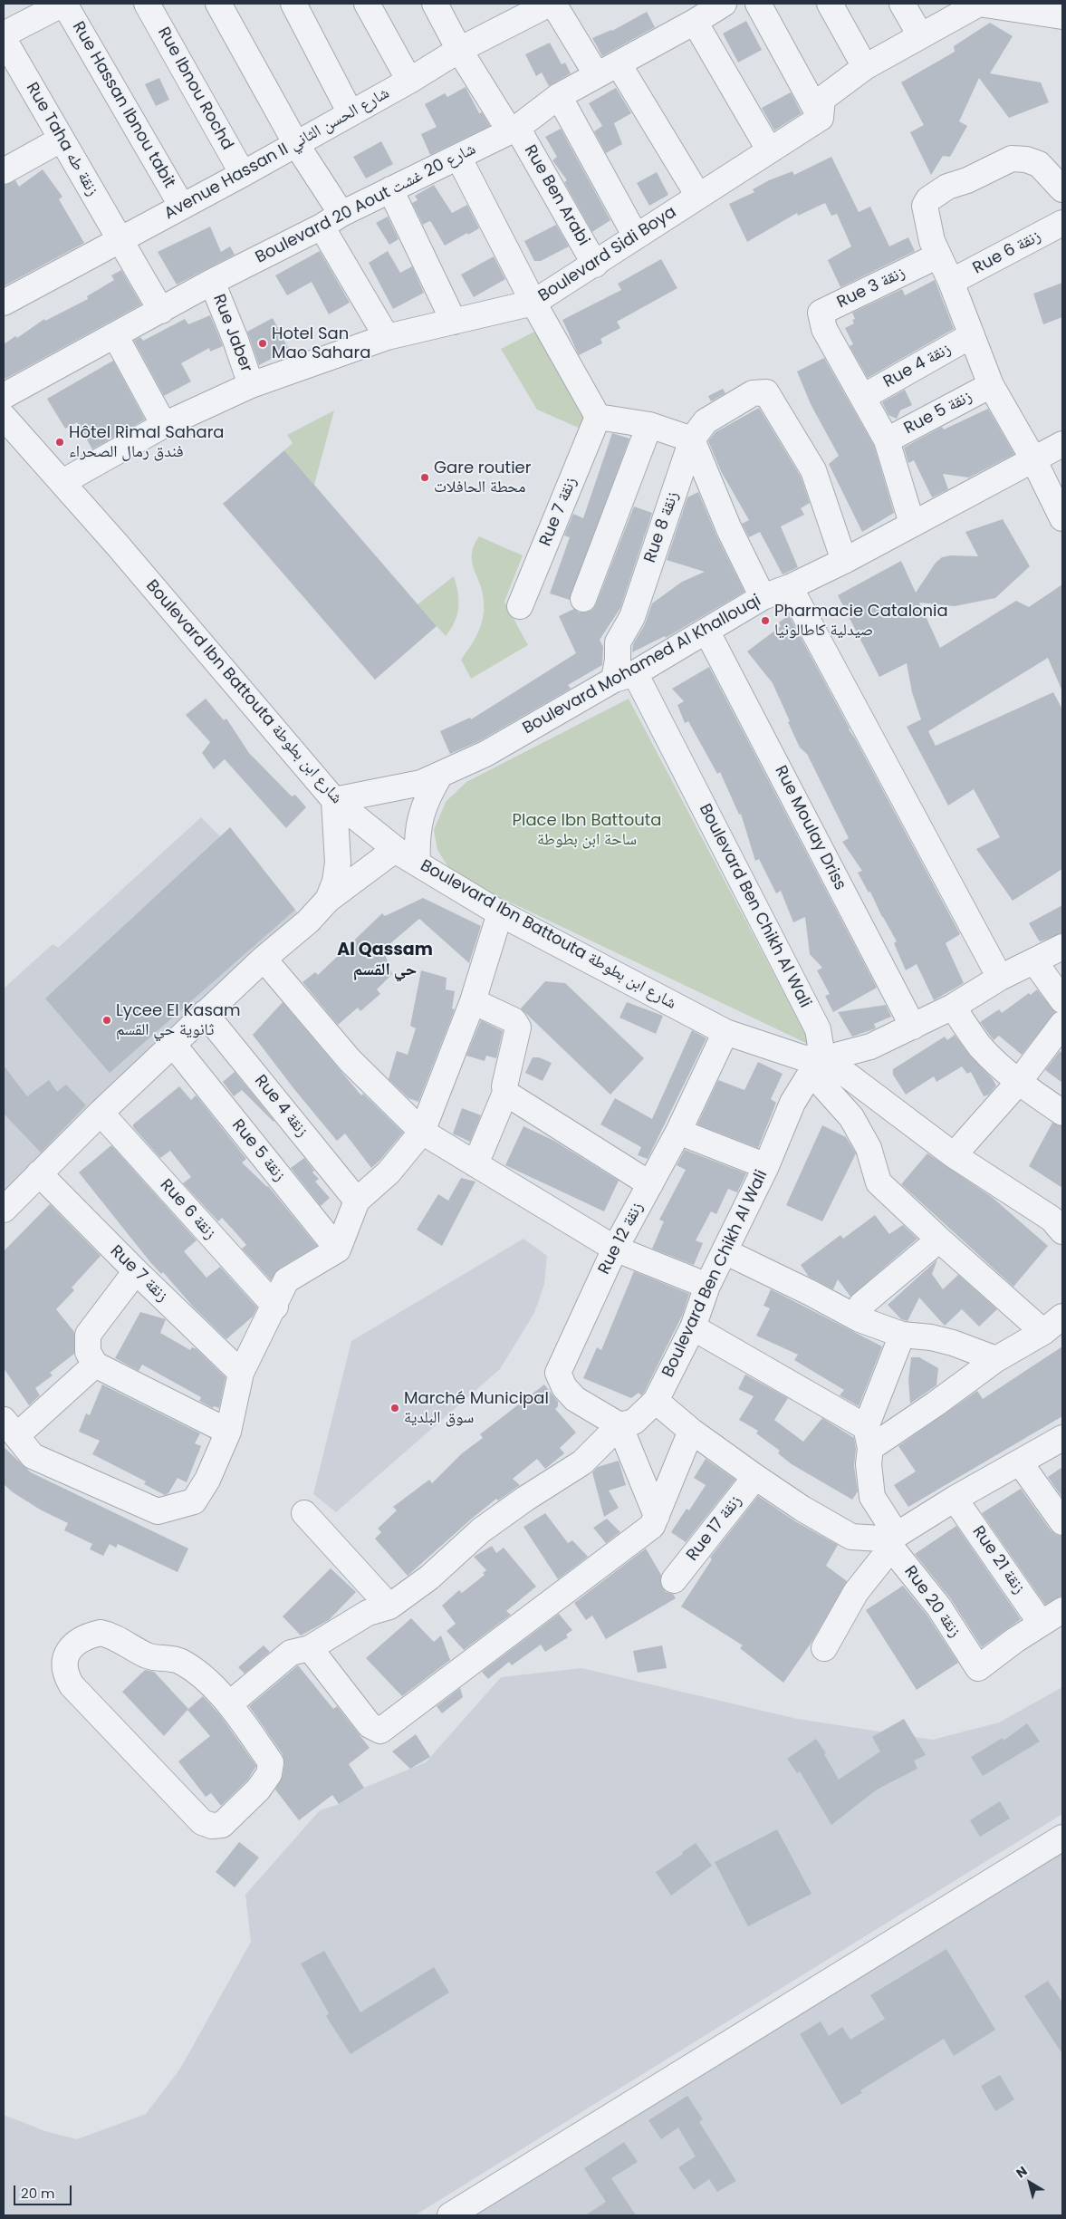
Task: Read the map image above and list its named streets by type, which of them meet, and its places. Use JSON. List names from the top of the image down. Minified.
{"streets":{"street":["Rue Ibnou Rochd","Rue Hassan Ibnou tabit","Rue Taha زنقة طه","Avenue Hassan II شارع الحسن الثاني","Rue Ben Arabi","Boulevard 20 Aout شارع 20 غشت","Rue 6 زنقة","Boulevard Sidi Boya","Rue 3 زنقة","Rue Jaber","Rue 4 زنقة","Rue 5 زنقة","Rue 7 زنقة","Rue 8 زنقة","Boulevard Mohamed Al Khallouqi","Boulevard Ibn Battouta شارع ابن بطوطة","Rue Moulay Driss","Boulevard Ben Chikh Al Wali","Rue 12 زنقة","Rue 17 زنقة","Rue 21 زنقة","Rue 20 زنقة"]},"crossings":[["Rue Ibnou Rochd","Avenue Hassan II شارع الحسن الثاني"],["Rue Hassan Ibnou tabit","Avenue Hassan II شارع الحسن الثاني"],["Rue Taha زنقة طه","Avenue Hassan II شارع الحسن الثاني"],["Rue Taha زنقة طه","Boulevard 20 Aout شارع 20 غشت"],["Avenue Hassan II شارع الحسن الثاني","Rue Ben Arabi"],["Rue Ben Arabi","Boulevard 20 Aout شارع 20 غشت"],["Rue Ben Arabi","Boulevard Sidi Boya"],["Boulevard 20 Aout شارع 20 غشت","Rue Jaber"],["Boulevard Sidi Boya","Rue Jaber"],["Boulevard Sidi Boya","Boulevard Ibn Battouta شارع ابن بطوطة"],["Rue 3 زنقة","Rue 4 زنقة"],["Rue 8 زنقة","Boulevard Mohamed Al Khallouqi"],["Rue 8 زنقة","Boulevard Ben Chikh Al Wali"],["Boulevard Mohamed Al Khallouqi","Boulevard Ibn Battouta شارع ابن بطوطة"],["Boulevard Mohamed Al Khallouqi","Rue Moulay Driss"],["Boulevard Mohamed Al Khallouqi","Boulevard Ben Chikh Al Wali"],["Boulevard Ibn Battouta شارع ابن بطوطة","Rue Moulay Driss"],["Boulevard Ibn Battouta شارع ابن بطوطة","Boulevard Ben Chikh Al Wali"],["Boulevard Ibn Battouta شارع ابن بطوطة","Rue 12 زنقة"],["Boulevard Ben Chikh Al Wali","Rue 12 زنقة"],["Rue 21 زنقة","Rue 20 زنقة"]],"districts":["Al Qassam حي القسم"],"parks":["Place Ibn Battouta ساحة ابن بطوطة"],"places":["Hotel San Mao Sahara","Hôtel Rimal Sahara فندق رمال الصحراء","Gare routier محطة الحافلات","Pharmacie Catalonia صيدلية كاطالونيا","Lycee El Kasam ثانوية حي القسم","Marché Municipal سوق البلدية"],"scale_bar":"20 m","north":"top left"}
